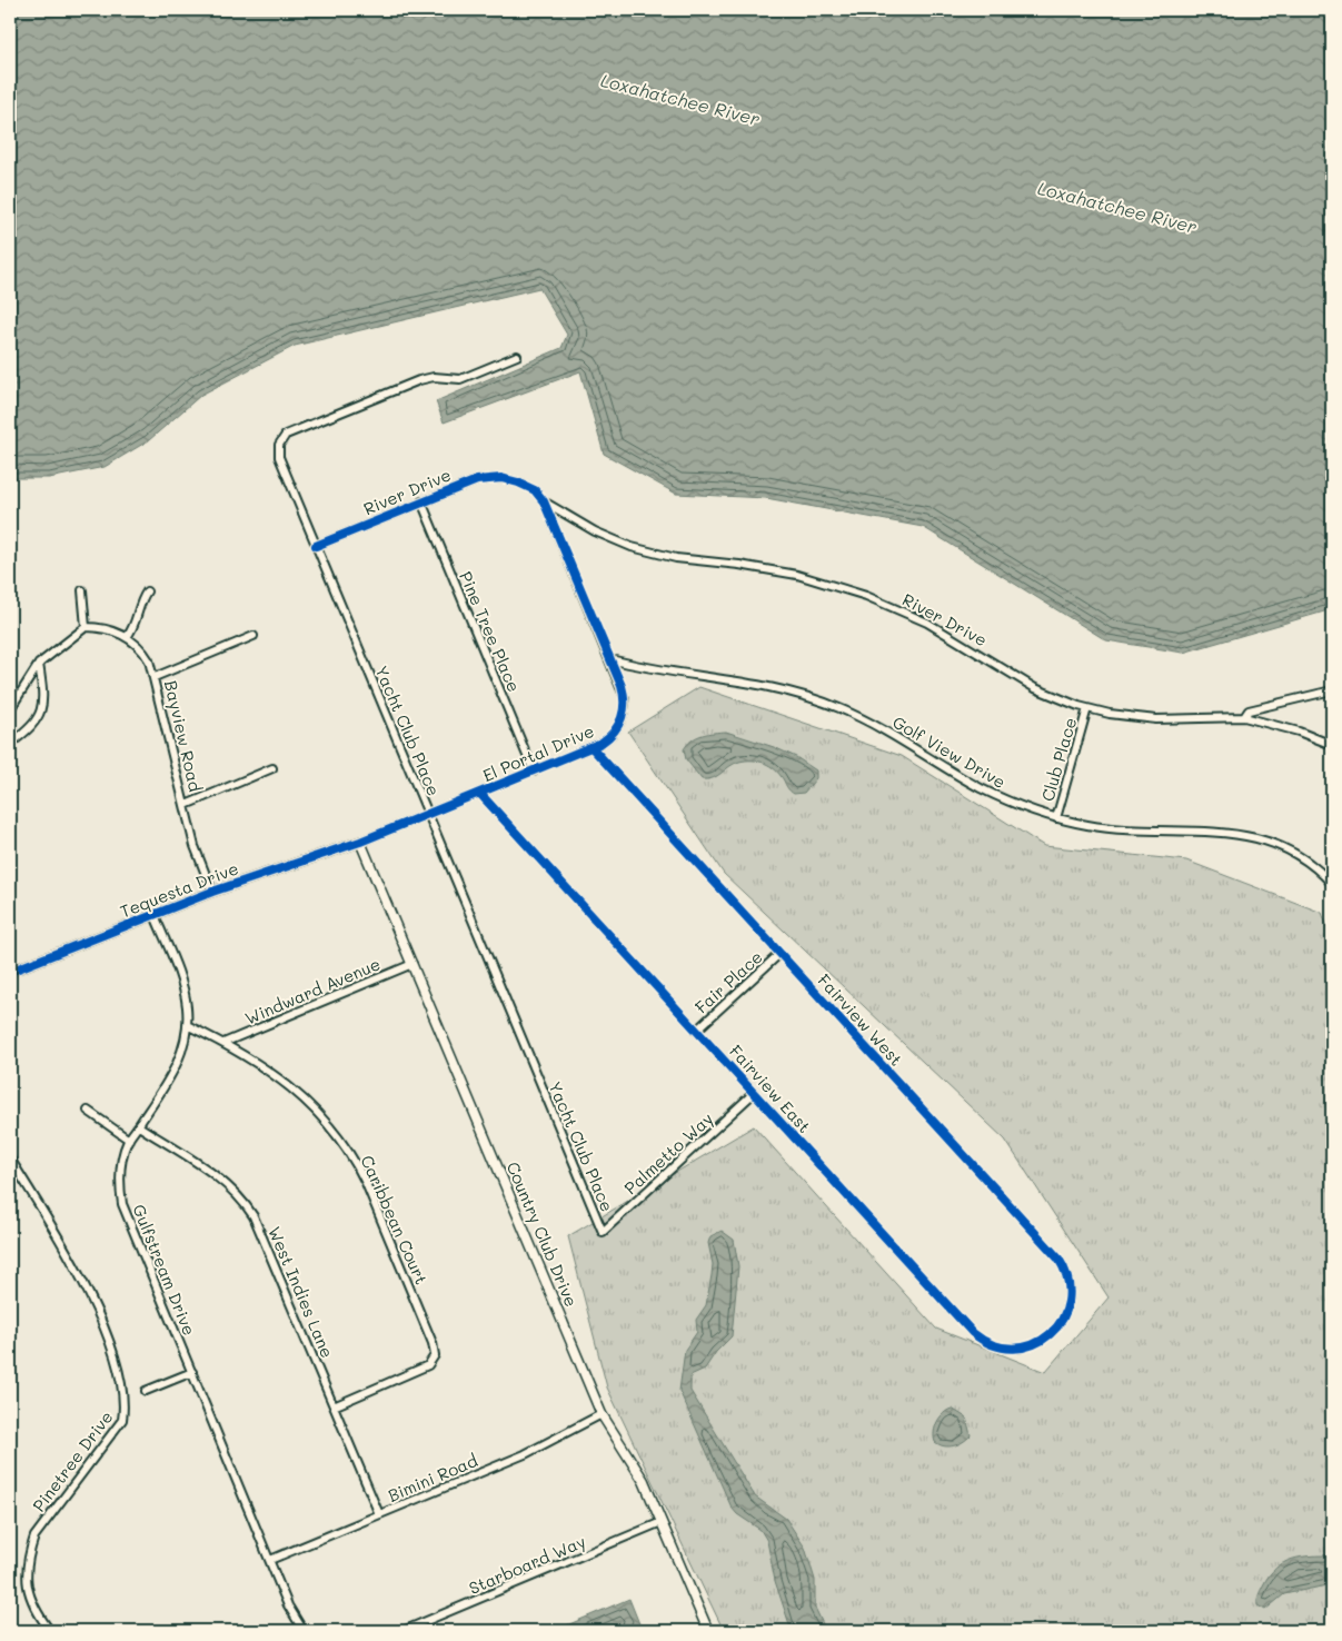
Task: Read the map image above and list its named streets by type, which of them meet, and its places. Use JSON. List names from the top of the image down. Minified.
{"streets":{"street":["River Drive","Pine Tree Place","Yacht Club Place","Bayview Road","Golf View Drive","El Portal Drive","Club Place","Tequesta Drive","Fair Place","Windward Avenue","Fairview West","Fairview East","Palmetto Way","Caribbean Court","Country Club Drive","Gulfstream Drive","West Indies Lane","Pinetree Drive","Bimini Road","Starboard Way"]},"crossings":[["River Drive","Pine Tree Place"],["River Drive","Yacht Club Place"],["River Drive","El Portal Drive"],["River Drive","Club Place"],["Pine Tree Place","El Portal Drive"],["Yacht Club Place","El Portal Drive"],["Yacht Club Place","Palmetto Way"],["Bayview Road","Tequesta Drive"],["Golf View Drive","El Portal Drive"],["Golf View Drive","Club Place"],["El Portal Drive","Tequesta Drive"],["El Portal Drive","Fairview West"],["El Portal Drive","Fairview East"],["El Portal Drive","Country Club Drive"],["Tequesta Drive","Country Club Drive"],["Tequesta Drive","Gulfstream Drive"],["Fair Place","Fairview West"],["Fair Place","Fairview East"],["Windward Avenue","Caribbean Court"],["Windward Avenue","Country Club Drive"],["Fairview West","Fairview East"],["Fairview East","Palmetto Way"],["Caribbean Court","Gulfstream Drive"],["Caribbean Court","West Indies Lane"],["Country Club Drive","Bimini Road"],["Country Club Drive","Starboard Way"],["Gulfstream Drive","West Indies Lane"],["Gulfstream Drive","Bimini Road"],["West Indies Lane","Bimini Road"]],"water":["Loxahatchee River"]}
